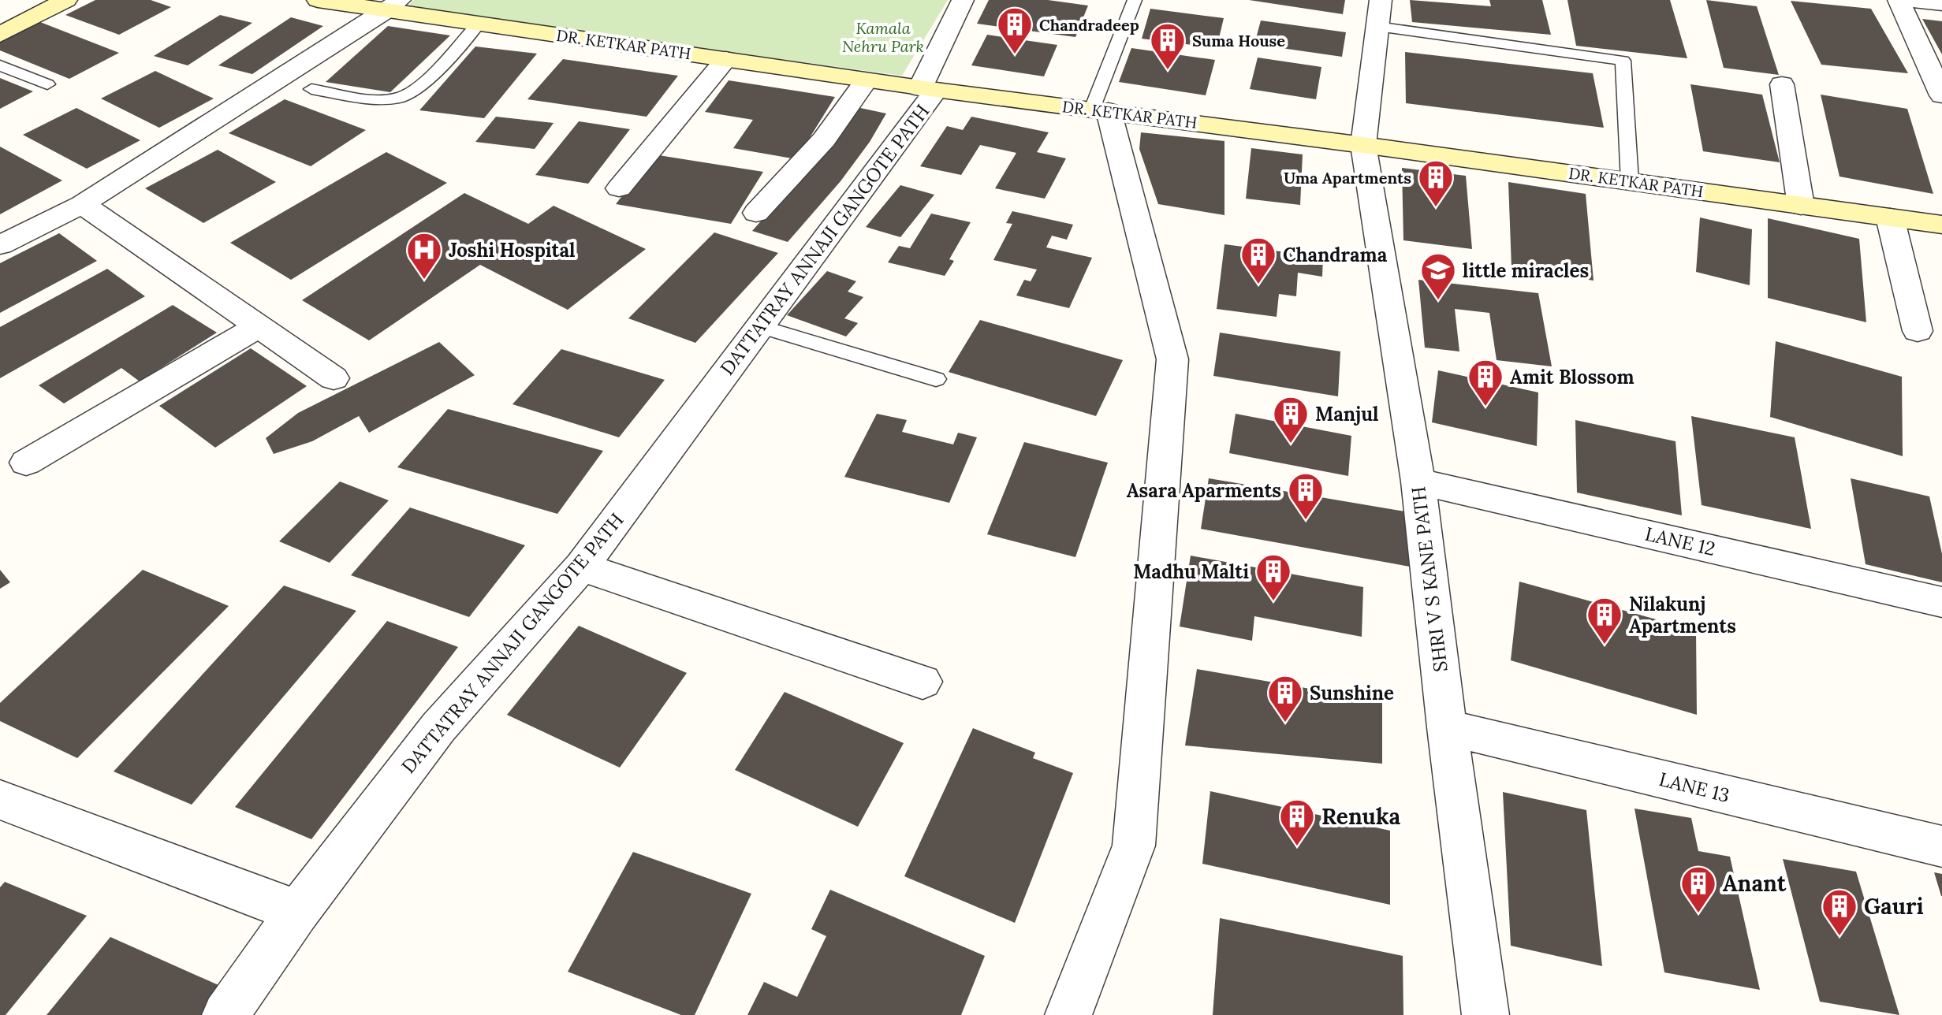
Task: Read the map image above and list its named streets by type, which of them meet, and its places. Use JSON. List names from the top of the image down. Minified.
{"streets":{"street":["DR. KETKAR PATH","DATTATRAY ANNAJI GANGOTE PATH","LANE 12","SHRI V S KANE PATH","LANE 13"]},"crossings":[["DR. KETKAR PATH","DATTATRAY ANNAJI GANGOTE PATH"],["DR. KETKAR PATH","SHRI V S KANE PATH"],["LANE 12","SHRI V S KANE PATH"],["SHRI V S KANE PATH","LANE 13"]],"parks":["Kamala Nehru Park"],"places":{"building":["Chandradeep","Suma House","Uma Apartments","Chandrama","Amit Blossom","Manjul","Asara Aparments","Madhu Malti","Nilakunj Apartments","Sunshine","Renuka","Anant","Gauri"],"hospital":["Joshi Hospital"],"school or university":["little miracles"]}}
